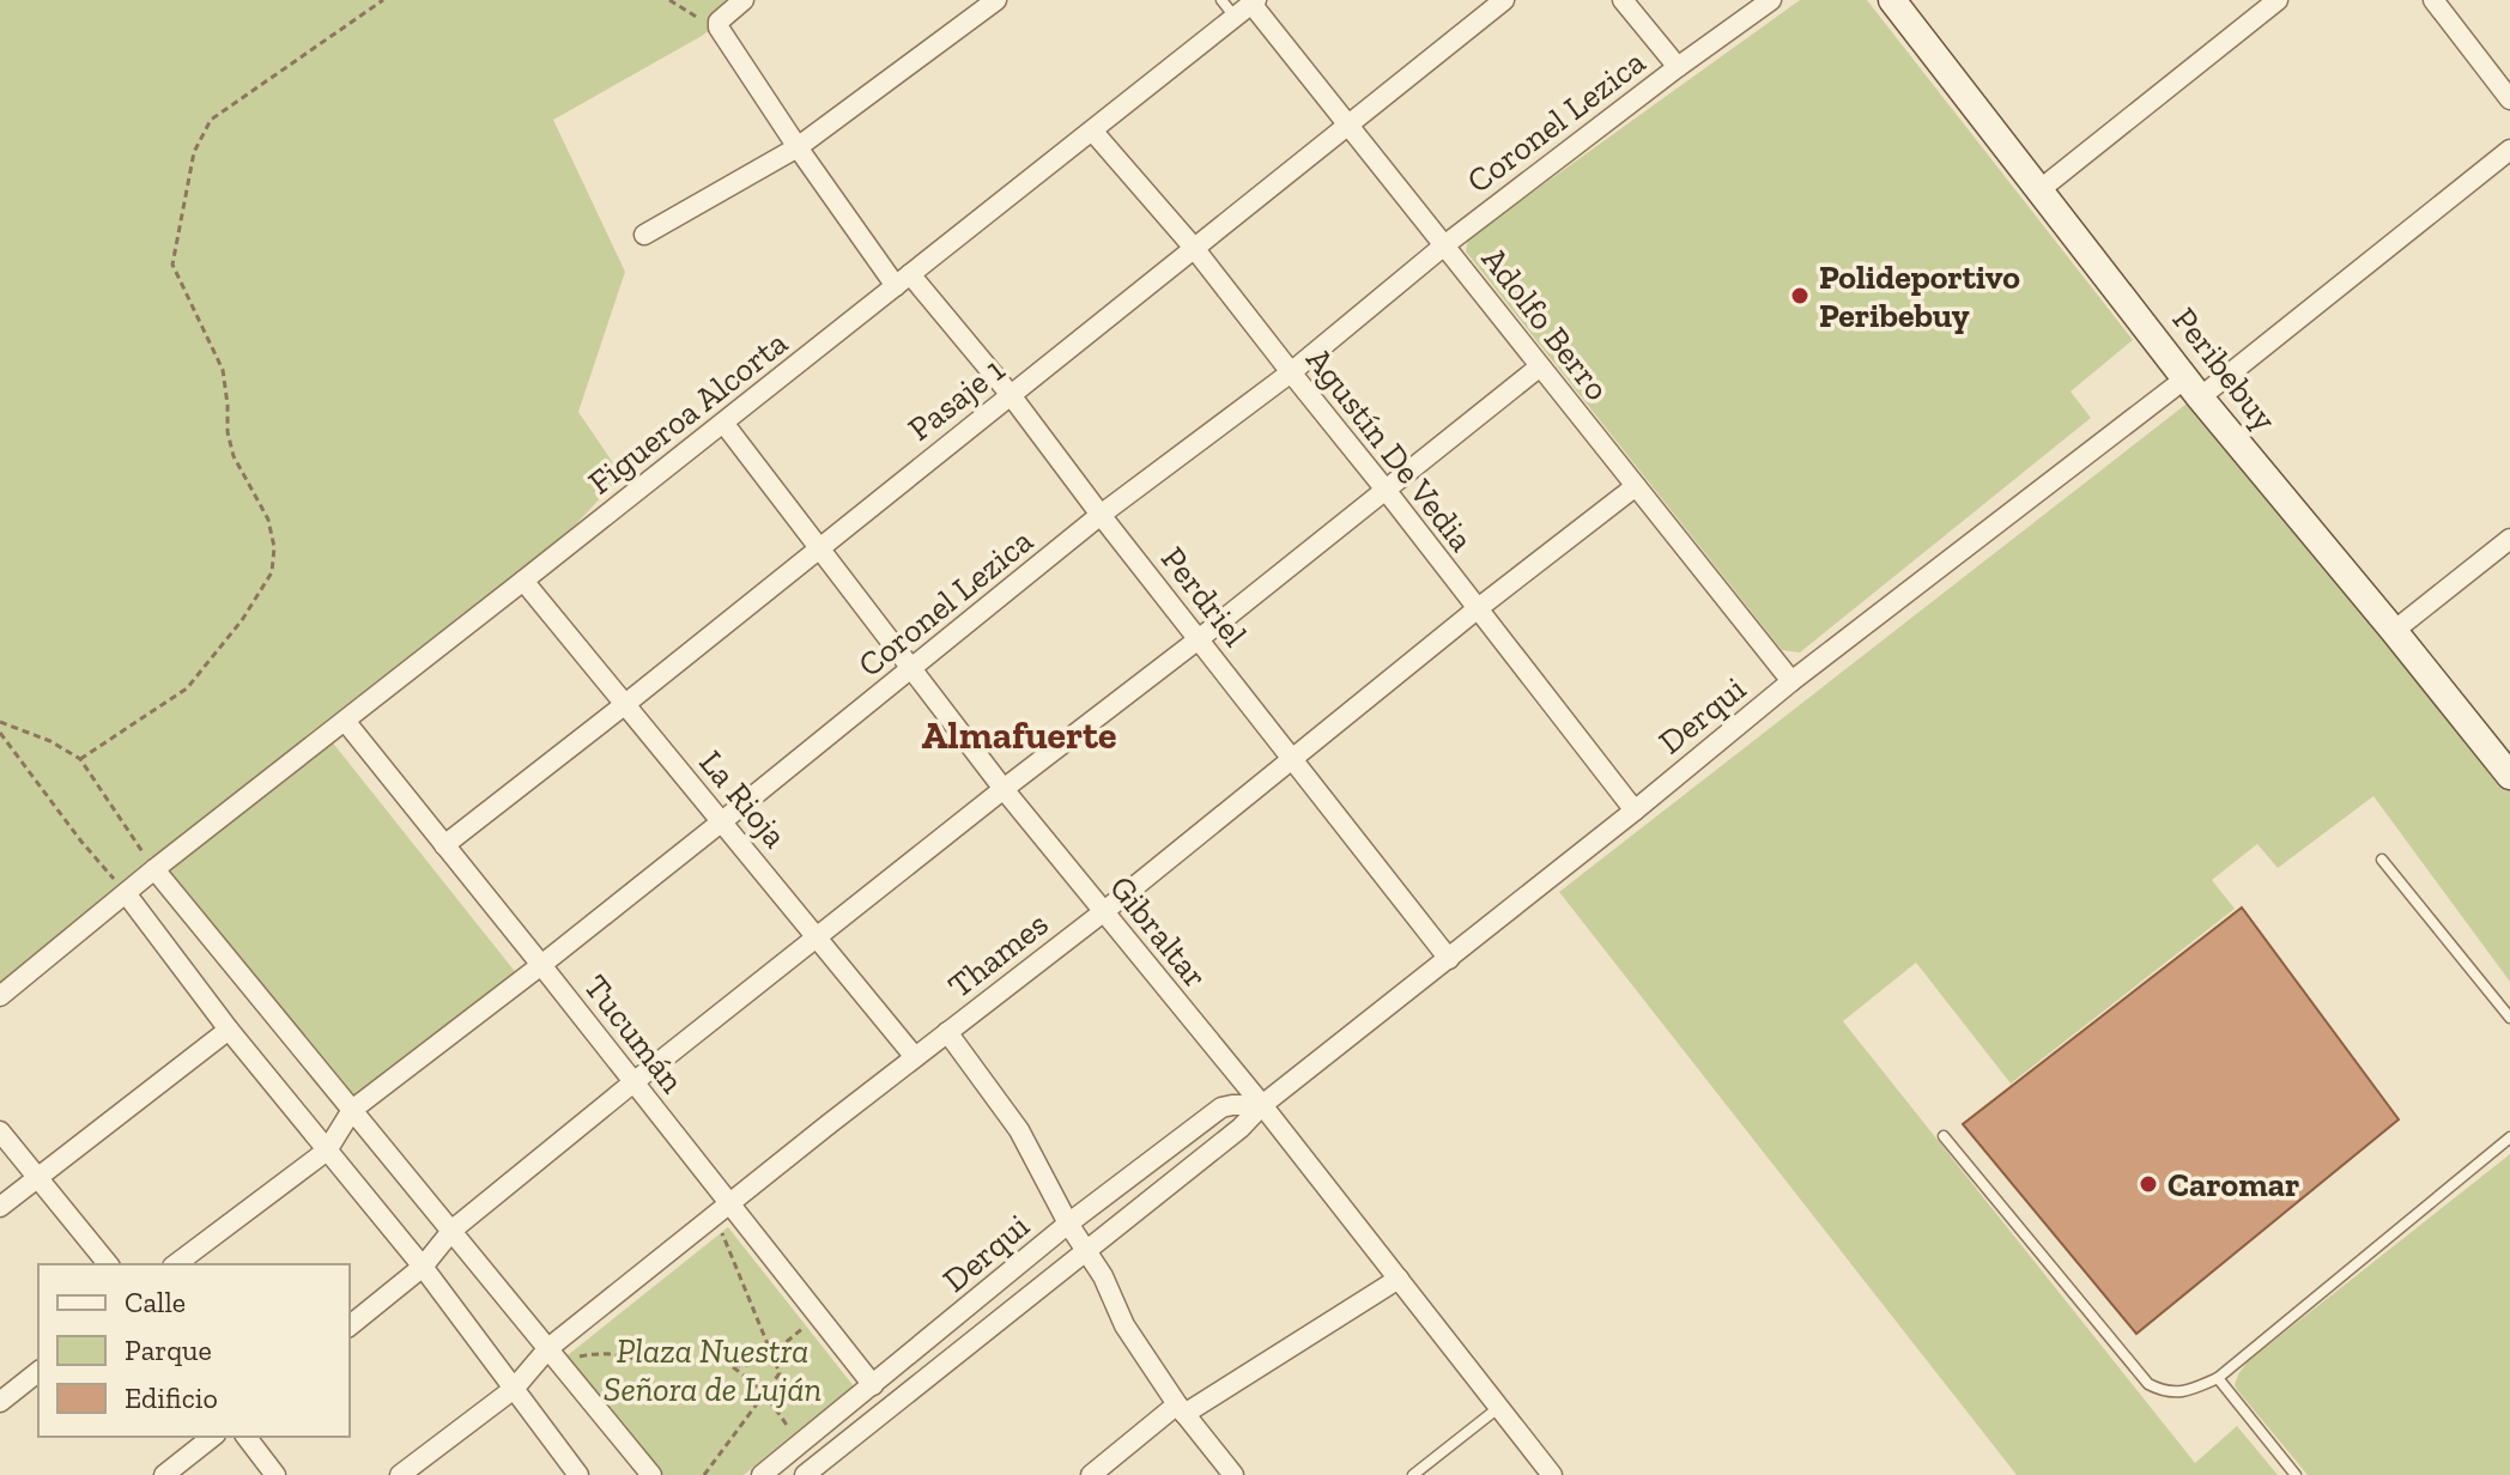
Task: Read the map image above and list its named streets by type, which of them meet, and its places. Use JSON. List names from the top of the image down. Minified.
{"streets":{"street":["Coronel Lezica","Adolfo Berro","Peribebuy","Pasaje 1","Figueroa Alcorta","Agustín De Vedia","Perdriel","Derqui","La Rioja","Gibraltar","Thames","Tucumán"]},"crossings":[["Coronel Lezica","Adolfo Berro"],["Coronel Lezica","Agustín De Vedia"],["Coronel Lezica","Perdriel"],["Coronel Lezica","La Rioja"],["Coronel Lezica","Gibraltar"],["Coronel Lezica","Tucumán"],["Adolfo Berro","Pasaje 1"],["Adolfo Berro","Figueroa Alcorta"],["Adolfo Berro","Derqui"],["Adolfo Berro","Thames"],["Peribebuy","Derqui"],["Pasaje 1","Agustín De Vedia"],["Pasaje 1","Perdriel"],["Pasaje 1","La Rioja"],["Pasaje 1","Gibraltar"],["Pasaje 1","Tucumán"],["Figueroa Alcorta","Agustín De Vedia"],["Figueroa Alcorta","Perdriel"],["Figueroa Alcorta","La Rioja"],["Figueroa Alcorta","Gibraltar"],["Figueroa Alcorta","Tucumán"],["Agustín De Vedia","Derqui"],["Agustín De Vedia","Thames"],["Perdriel","Derqui"],["Perdriel","Thames"],["Derqui","Gibraltar"],["Derqui","Tucumán"],["La Rioja","Thames"],["Gibraltar","Thames"],["Thames","Tucumán"]],"districts":["Almafuerte"],"parks":["Plaza Nuestra Señora de Luján"],"places":["Polideportivo Peribebuy","Caromar"],"legend":["Calle","Parque","Edificio"]}
